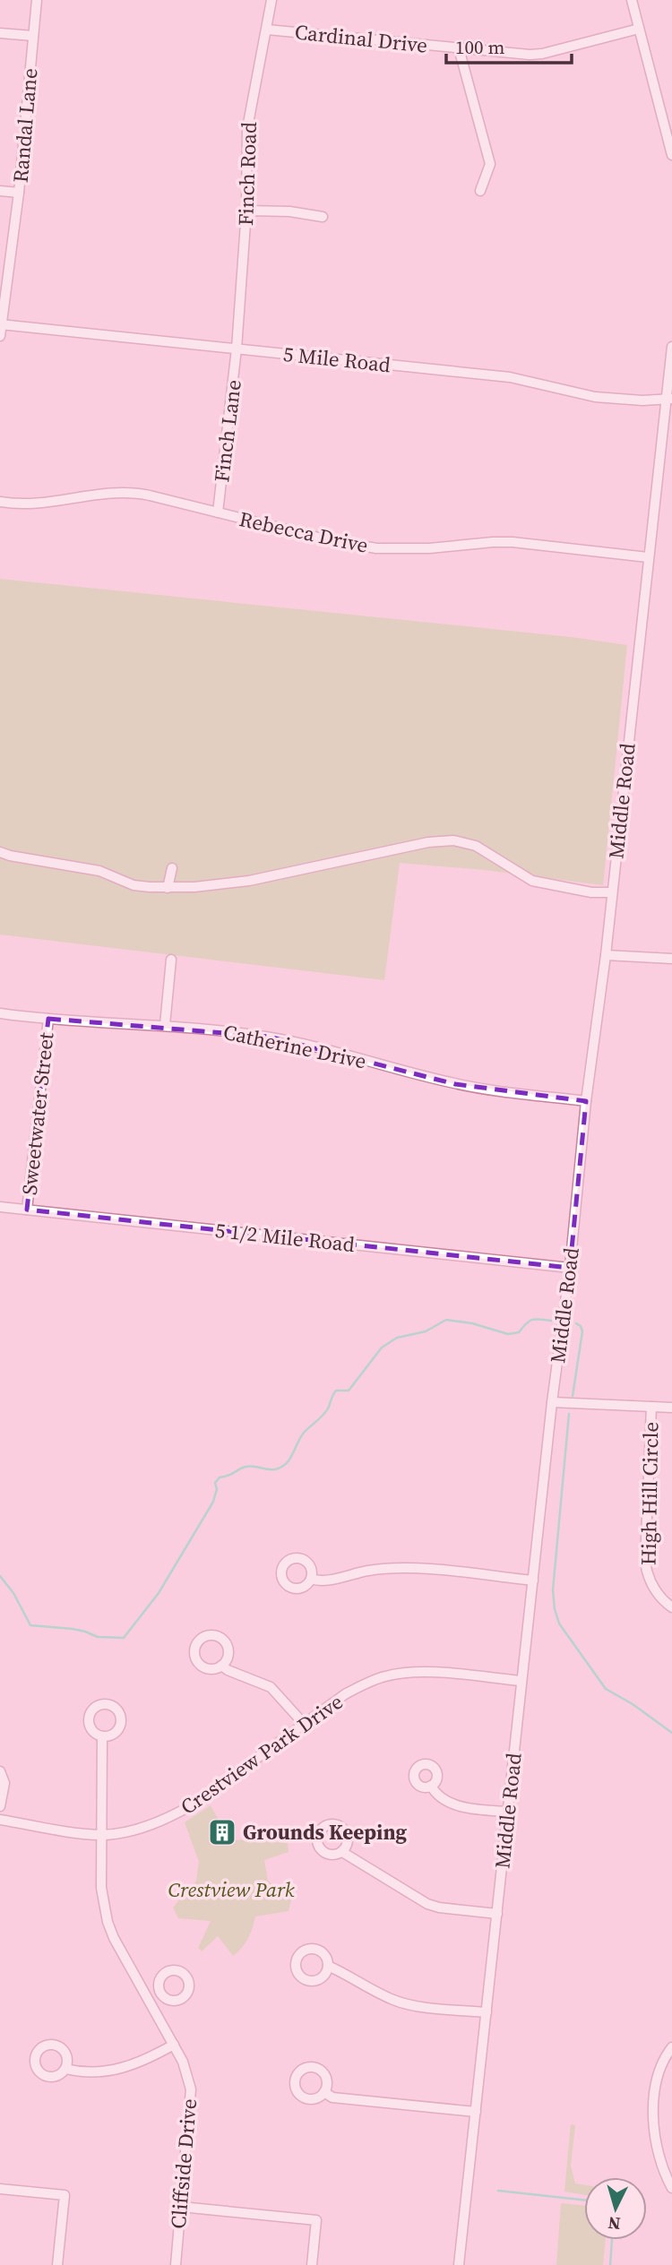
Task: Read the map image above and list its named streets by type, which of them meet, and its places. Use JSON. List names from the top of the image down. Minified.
{"streets":{"street":["Cardinal Drive","Randal Lane","Finch Road","5 Mile Road","Finch Lane","Rebecca Drive","Middle Road","Catherine Drive","Sweetwater Street","5 1/2 Mile Road","High Hill Circle","Crestview Park Drive","Cliffside Drive"]},"crossings":[["Cardinal Drive","Finch Road"],["Randal Lane","5 Mile Road"],["Finch Road","5 Mile Road"],["Finch Road","Finch Lane"],["5 Mile Road","Finch Lane"],["5 Mile Road","Middle Road"],["Finch Lane","Rebecca Drive"],["Rebecca Drive","Middle Road"],["Middle Road","Catherine Drive"],["Middle Road","5 1/2 Mile Road"],["Middle Road","Crestview Park Drive"],["Catherine Drive","Sweetwater Street"],["Sweetwater Street","5 1/2 Mile Road"],["Crestview Park Drive","Cliffside Drive"]],"parks":["Crestview Park"],"places":{"building":["Grounds Keeping"]},"scale_bar":"100 m","north":"bottom"}
